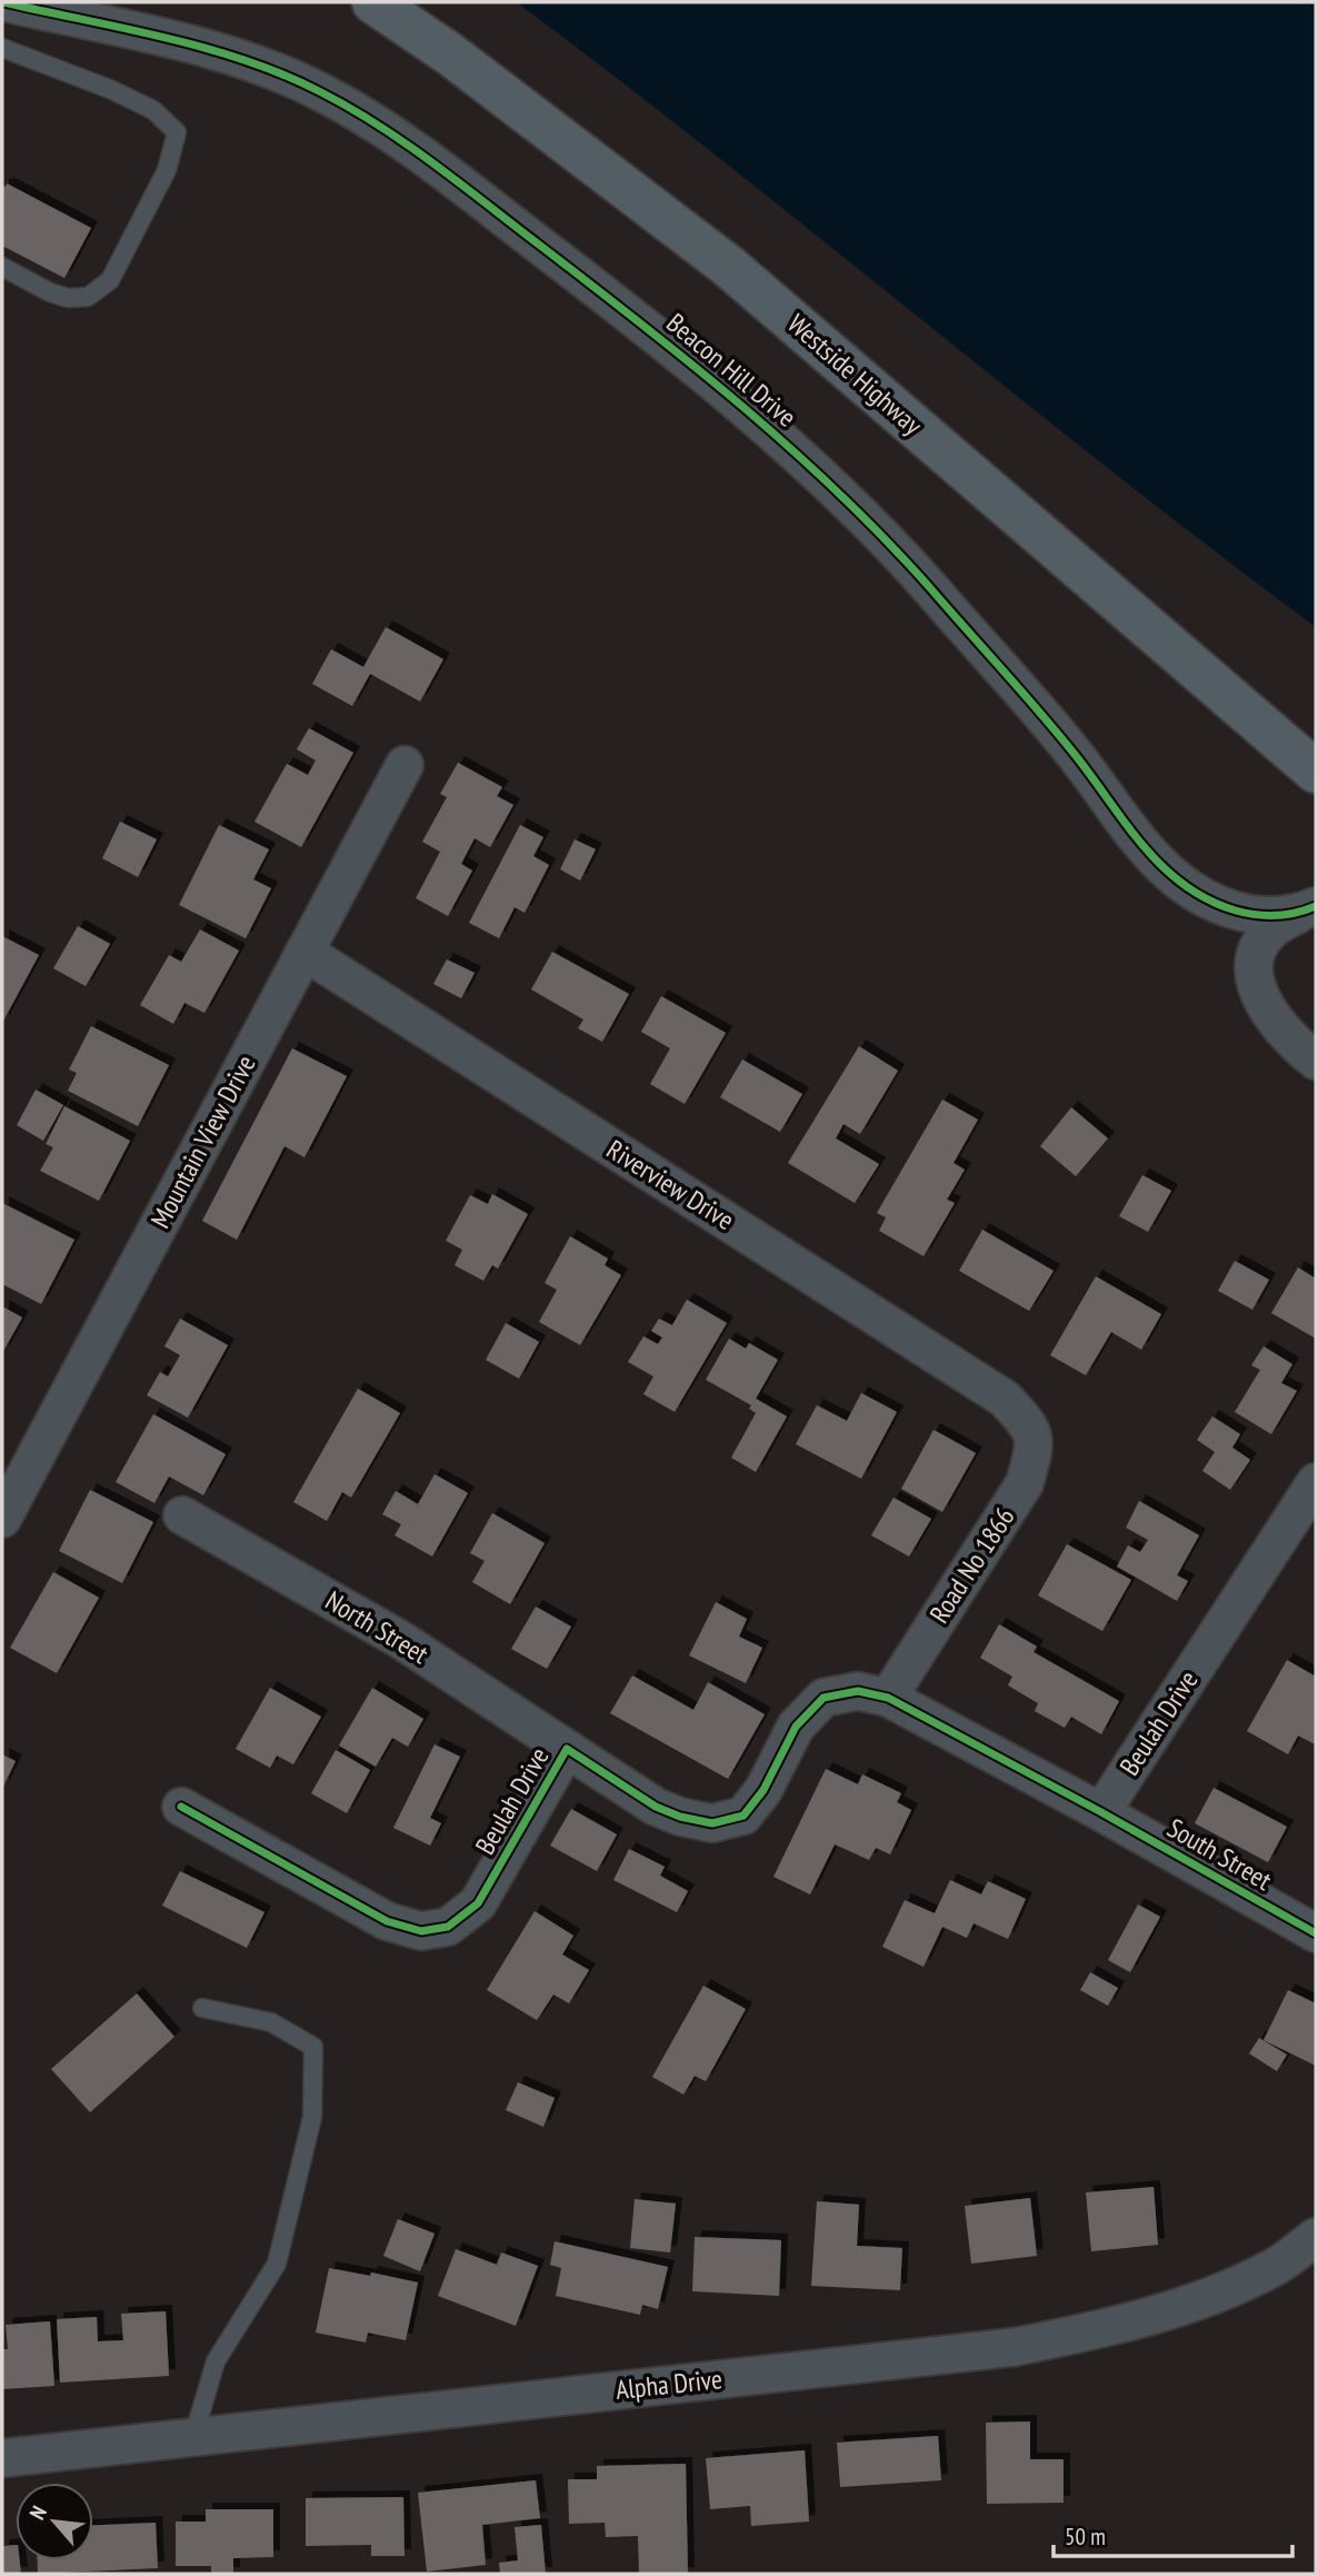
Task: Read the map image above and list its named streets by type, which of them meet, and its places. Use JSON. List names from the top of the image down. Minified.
{"streets":{"main road":["Westside Highway"],"street":["Beacon Hill Drive","Mountain View Drive","Riverview Drive","Road No 1866","North Street","Beulah Drive","South Street","Alpha Drive"]},"crossings":[["Mountain View Drive","Riverview Drive"],["Riverview Drive","Road No 1866"],["Road No 1866","Beulah Drive"],["North Street","Beulah Drive"],["Beulah Drive","South Street"]],"scale_bar":"50 m","north":"top left"}
